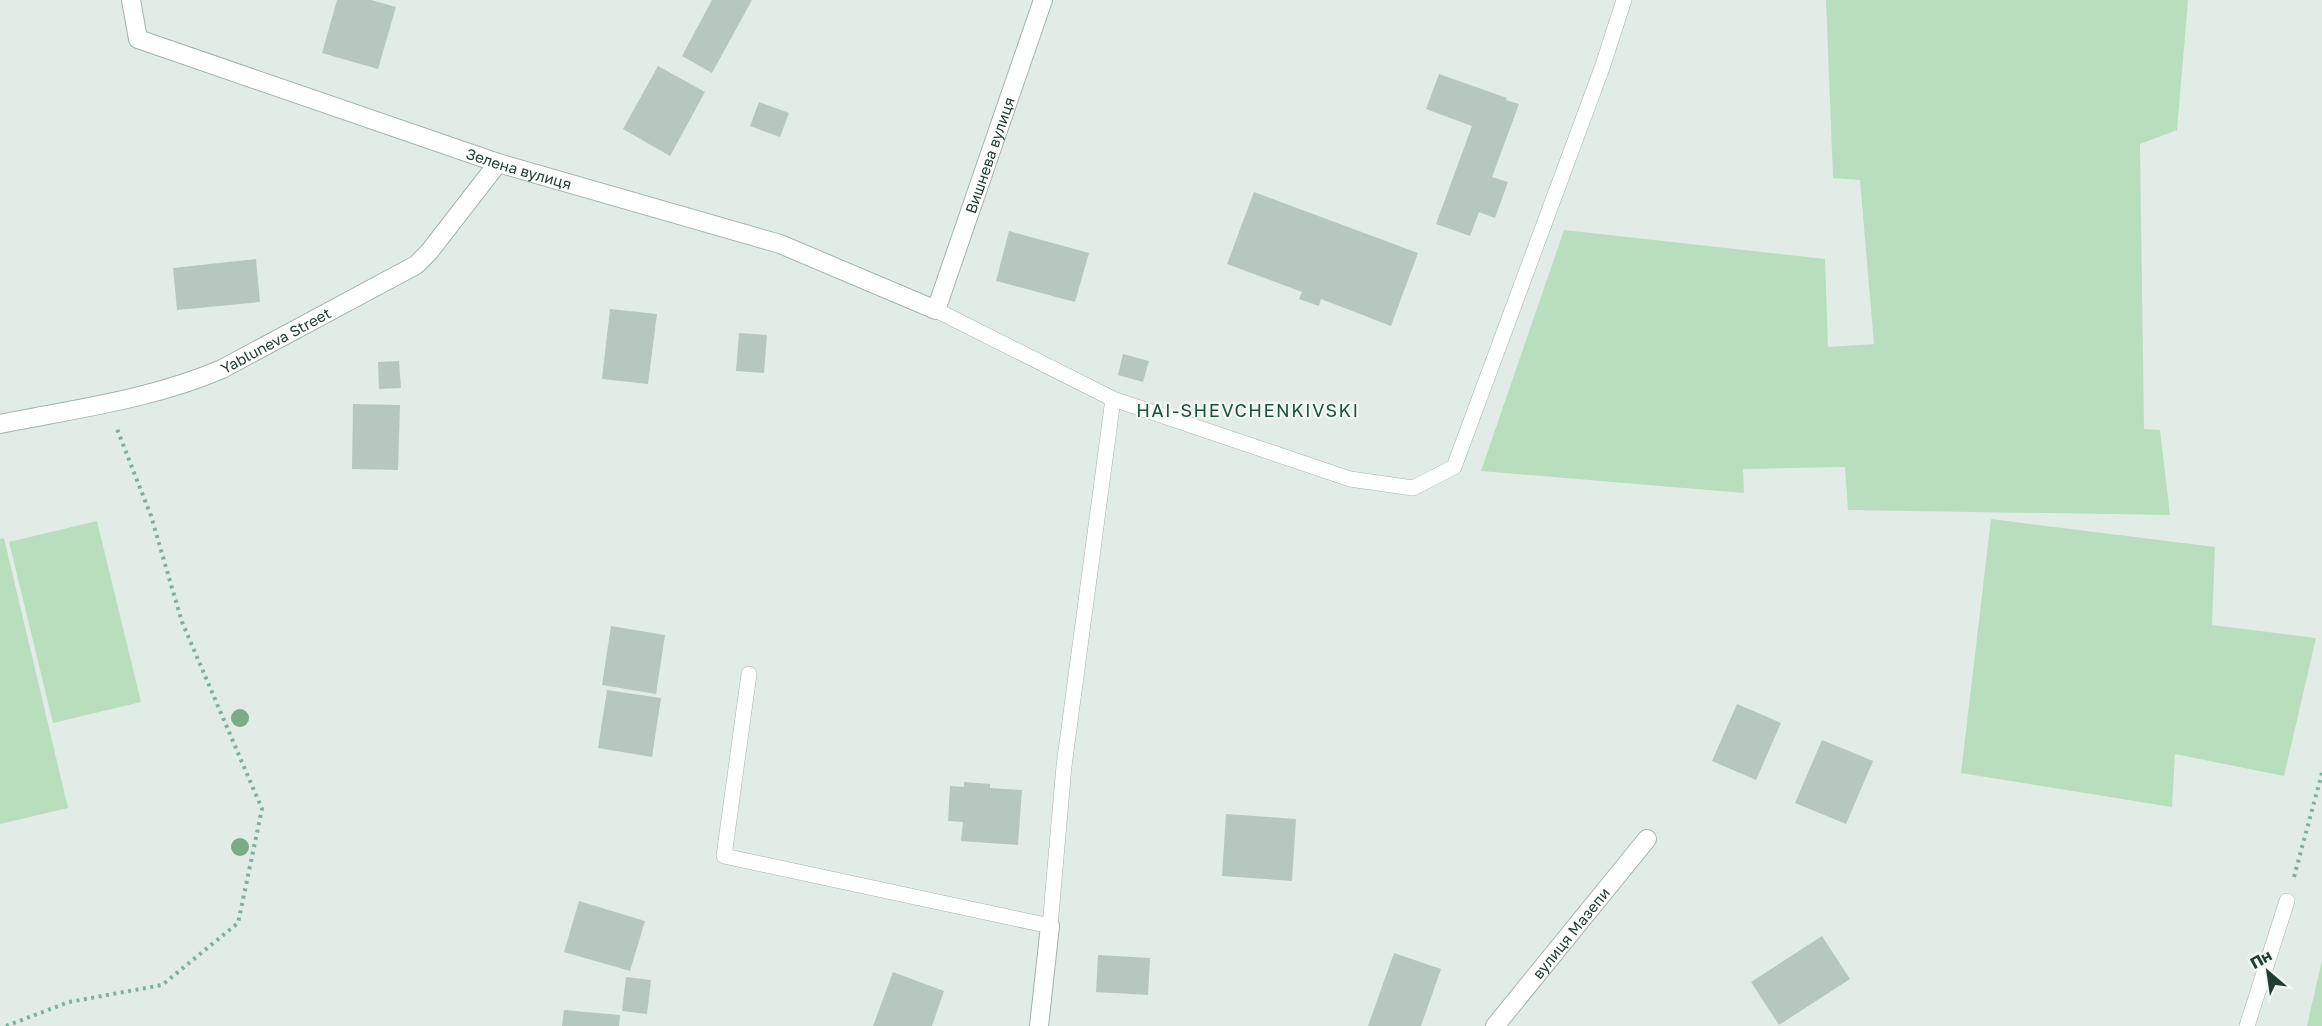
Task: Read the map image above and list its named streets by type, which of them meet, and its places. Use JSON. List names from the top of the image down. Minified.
{"streets":{"street":["Вишнева вулиця","Зелена вулиця","Yabluneva Street","вулиця Мазепи"]},"crossings":[["Вишнева вулиця","Зелена вулиця"],["Зелена вулиця","Yabluneva Street"]],"districts":["HAI-SHEVCHENKIVSKI"],"north":"top left"}
